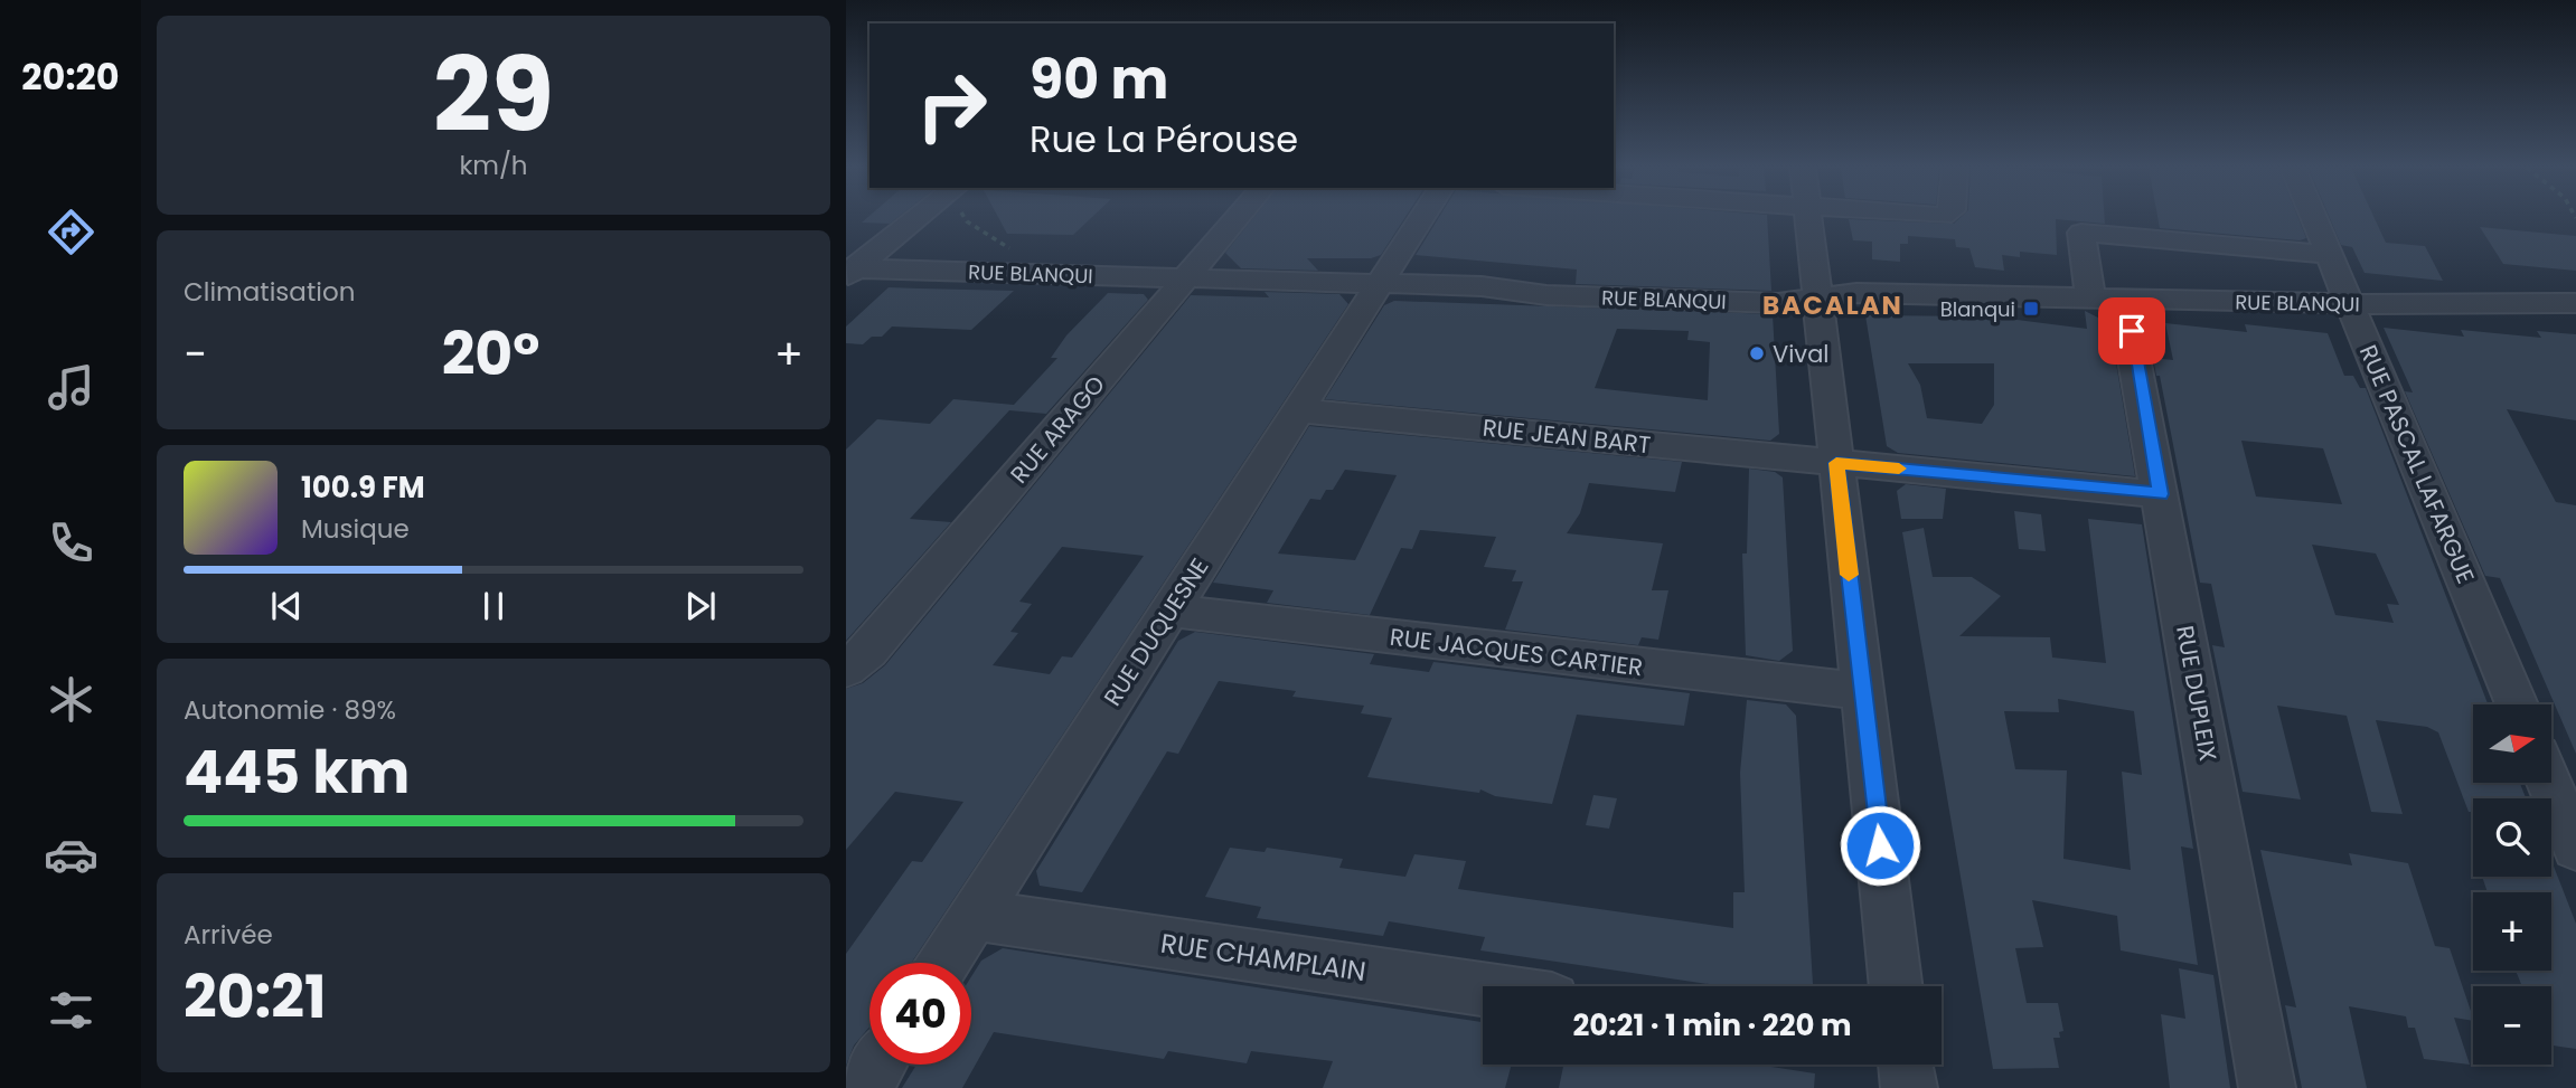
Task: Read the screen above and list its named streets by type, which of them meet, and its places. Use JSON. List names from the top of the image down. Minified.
{"streets":{"street":["RUE BLANQUI","RUE ARAGO","RUE JEAN BART","RUE PASCAL LAFARGUE","RUE DUQUESNE","RUE JACQUES CARTIER","RUE DUPLEIX","RUE CHAMPLAIN"]},"crossings":[["RUE BLANQUI","RUE ARAGO"],["RUE BLANQUI","RUE PASCAL LAFARGUE"],["RUE BLANQUI","RUE DUQUESNE"],["RUE BLANQUI","RUE DUPLEIX"],["RUE JEAN BART","RUE DUQUESNE"],["RUE JEAN BART","RUE DUPLEIX"],["RUE PASCAL LAFARGUE","RUE DUPLEIX"],["RUE DUQUESNE","RUE JACQUES CARTIER"],["RUE DUQUESNE","RUE CHAMPLAIN"]],"districts":["BACALAN"],"places":{"transit":["Blanqui"],"other":["Vival"]},"north":"right","page":{"tabs":"20:20","tile":[["29","km/h"],"Climatisation",["Autonomie · 89%","445 km"],["Arrivée","20:21"]],"turn":["90 m","Rue La Pérouse"],"heat":["−","20°","+"],"song":["100.9 FM","Musique"],"map_buttons":["+","−"],"limit":"40","trip":"20:21 · 1 min · 220 m"}}
